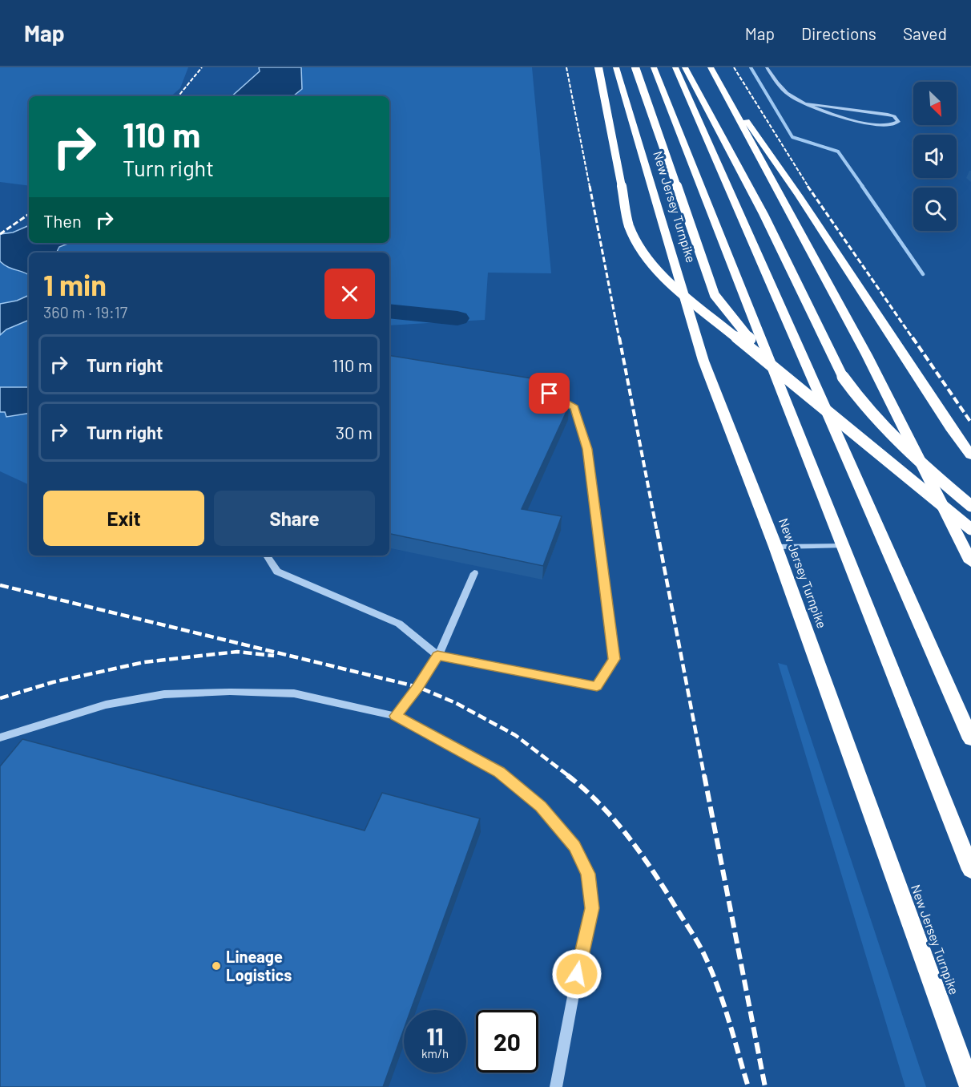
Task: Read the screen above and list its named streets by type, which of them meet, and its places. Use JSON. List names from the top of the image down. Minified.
{"streets":{"highway":["New Jersey Turnpike"]},"places":["Lineage Logistics"],"north":"bottom right","page":{"header":"Map","nav":["Map","Directions","Saved"],"turn":["110 m","Turn right"],"then":"Then","heading":["1 min","360 m · 19:17"],"list":[{"name":"Turn right","value":"110 m"},{"name":"Turn right","value":"30 m"}],"buttons":["Exit","Share"],"speed":"11 km/h","limit":"20"}}
